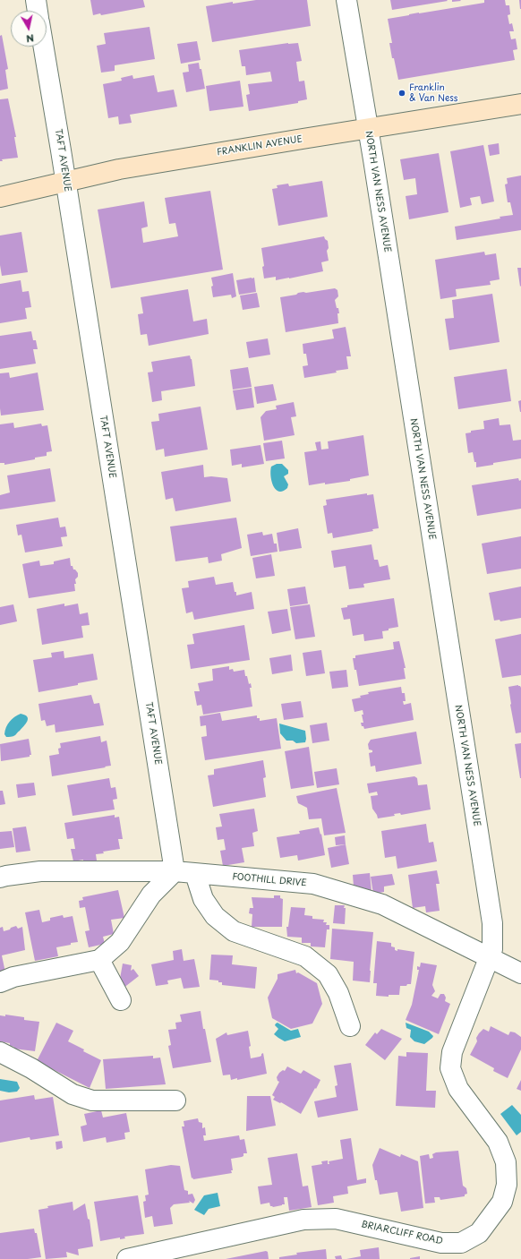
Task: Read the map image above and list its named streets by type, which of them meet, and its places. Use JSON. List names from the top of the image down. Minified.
{"streets":{"main road":["FRANKLIN AVENUE"],"street":["TAFT AVENUE","NORTH VAN NESS AVENUE","FOOTHILL DRIVE","BRIARCLIFF ROAD"]},"crossings":[["FRANKLIN AVENUE","TAFT AVENUE"],["FRANKLIN AVENUE","NORTH VAN NESS AVENUE"],["TAFT AVENUE","FOOTHILL DRIVE"],["NORTH VAN NESS AVENUE","FOOTHILL DRIVE"],["NORTH VAN NESS AVENUE","BRIARCLIFF ROAD"],["FOOTHILL DRIVE","BRIARCLIFF ROAD"]],"places":["Franklin & Van Ness"],"north":"bottom"}
